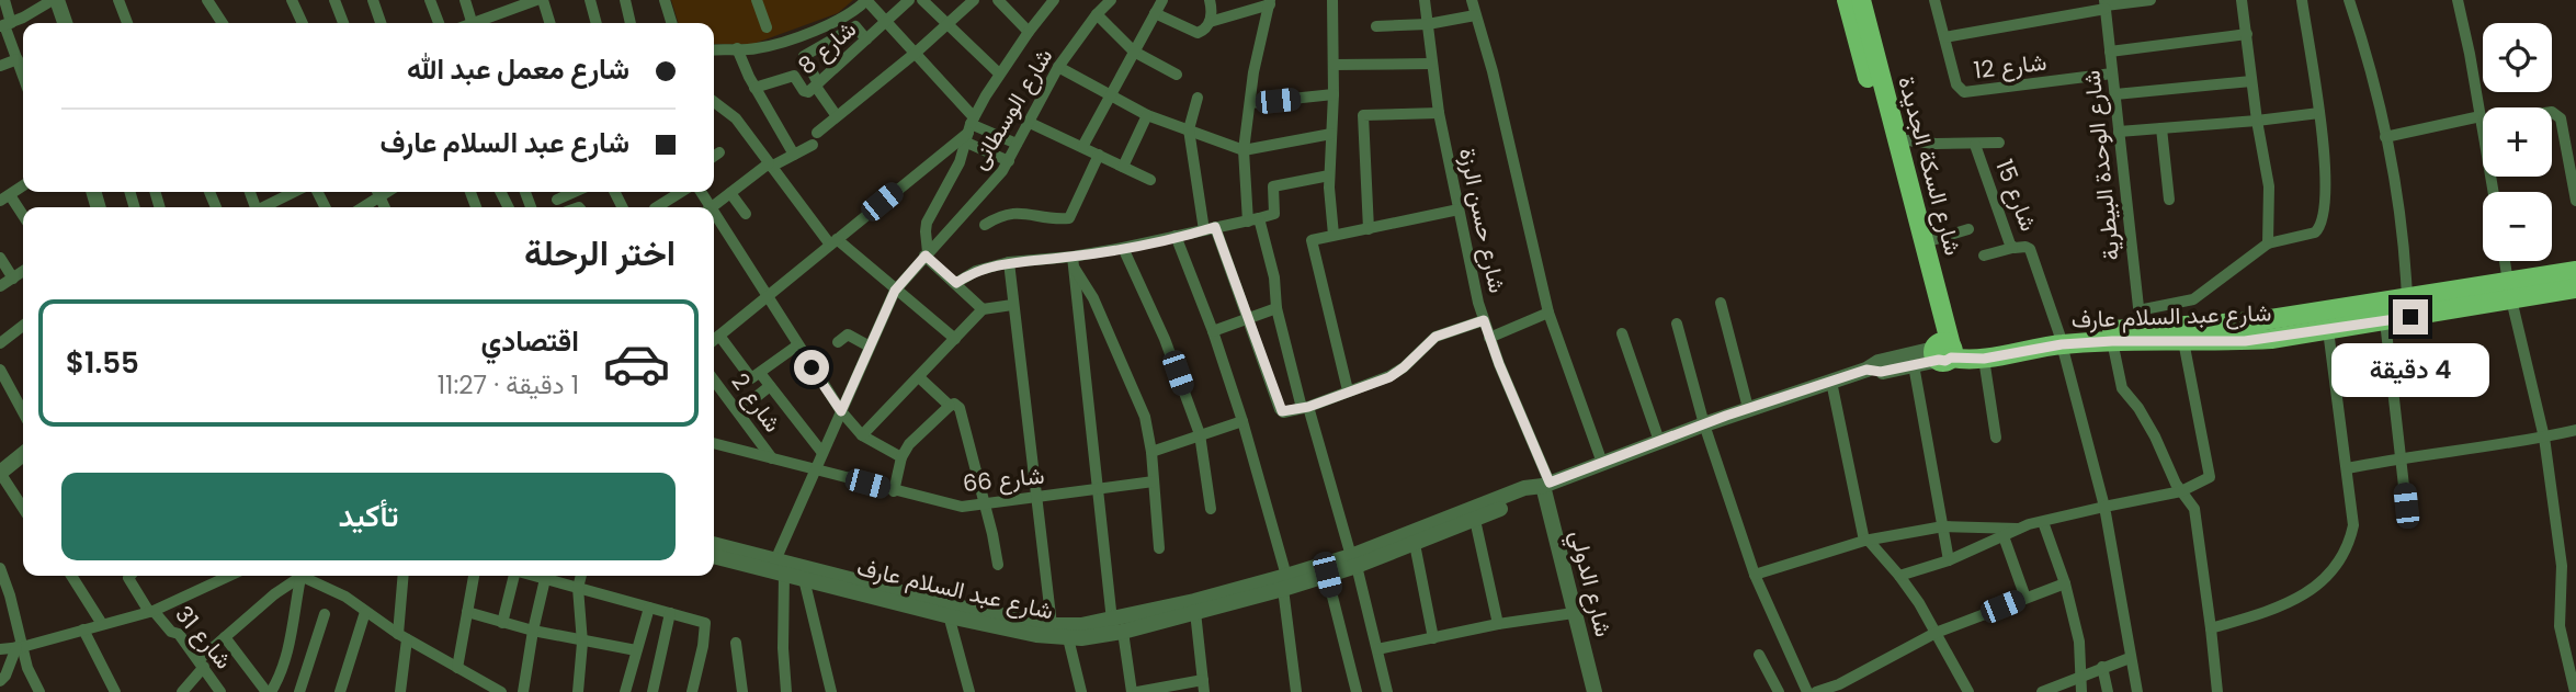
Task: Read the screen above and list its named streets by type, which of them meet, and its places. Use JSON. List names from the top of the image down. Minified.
{"streets":{"main road":["شارع السكة الجديدة","شارع عبد السلام عارف"],"street":["شارع 8","شارع 12","شارع الوسطانى","شارع الوحدة البيطرية","شارع 15","شارع حسن الرزة","شارع 2","شارع 66","شارع الدولي","شارع 31"]},"crossings":[["شارع 12","شارع الوحدة البيطرية"],["شارع الوسطانى","شارع عبد السلام عارف"],["شارع الوسطانى","شارع 66"],["شارع السكة الجديدة","شارع عبد السلام عارف"],["شارع الوحدة البيطرية","شارع عبد السلام عارف"],["شارع 15","شارع عبد السلام عارف"],["شارع حسن الرزة","شارع عبد السلام عارف"],["شارع حسن الرزة","شارع الدولي"],["شارع عبد السلام عارف","شارع الدولي"],["شارع 2","شارع 66"]],"page":{"map_buttons":["+","−"],"banner":["شارع معمل عبد الله","شارع عبد السلام عارف"],"heading":"اختر الرحلة","list":[{"name":"اقتصادي","note":"1 دقيقة · 11:27","value":"$1.55"}],"bubble":"4 دقيقة","buttons":"تأكيد"}}
